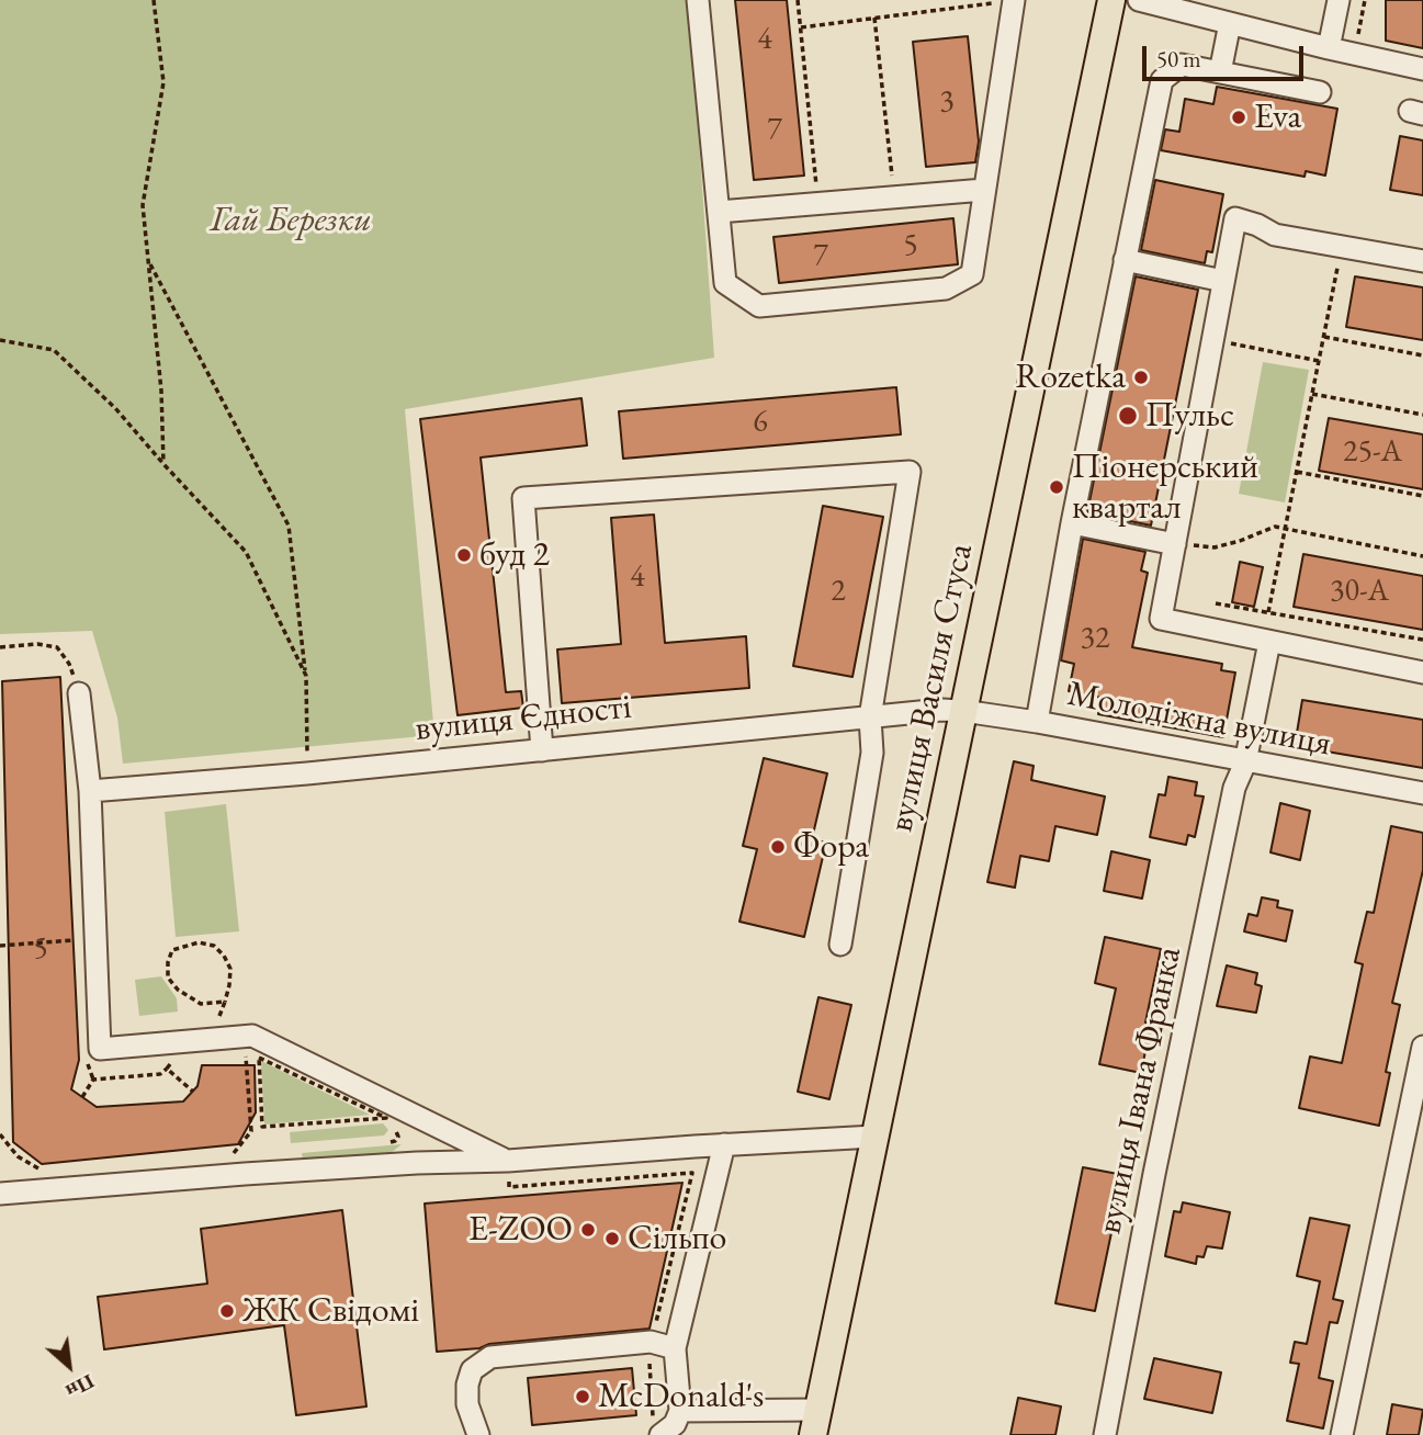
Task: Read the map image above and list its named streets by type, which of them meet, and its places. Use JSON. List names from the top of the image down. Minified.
{"streets":{"main road":["вулиця Василя Стуса"],"street":["вулиця Єдності","Молодіжна вулиця","вулиця Івана Франка"]},"crossings":[["вулиця Василя Стуса","вулиця Єдності"],["вулиця Василя Стуса","Молодіжна вулиця"],["вулиця Єдності","Молодіжна вулиця"],["Молодіжна вулиця","вулиця Івана Франка"]],"parks":["Гай Березки"],"places":["Eva","Rozetka","Пульс","Піонерський квартал","буд 2","Фора","E-ZOO","Сільпо","ЖК Свідомі","McDonald's"],"house_numbers":["4","3","7","5","7","6","25-А","4","2","30-А","32","5"],"scale_bar":"50 m","north":"bottom right"}
